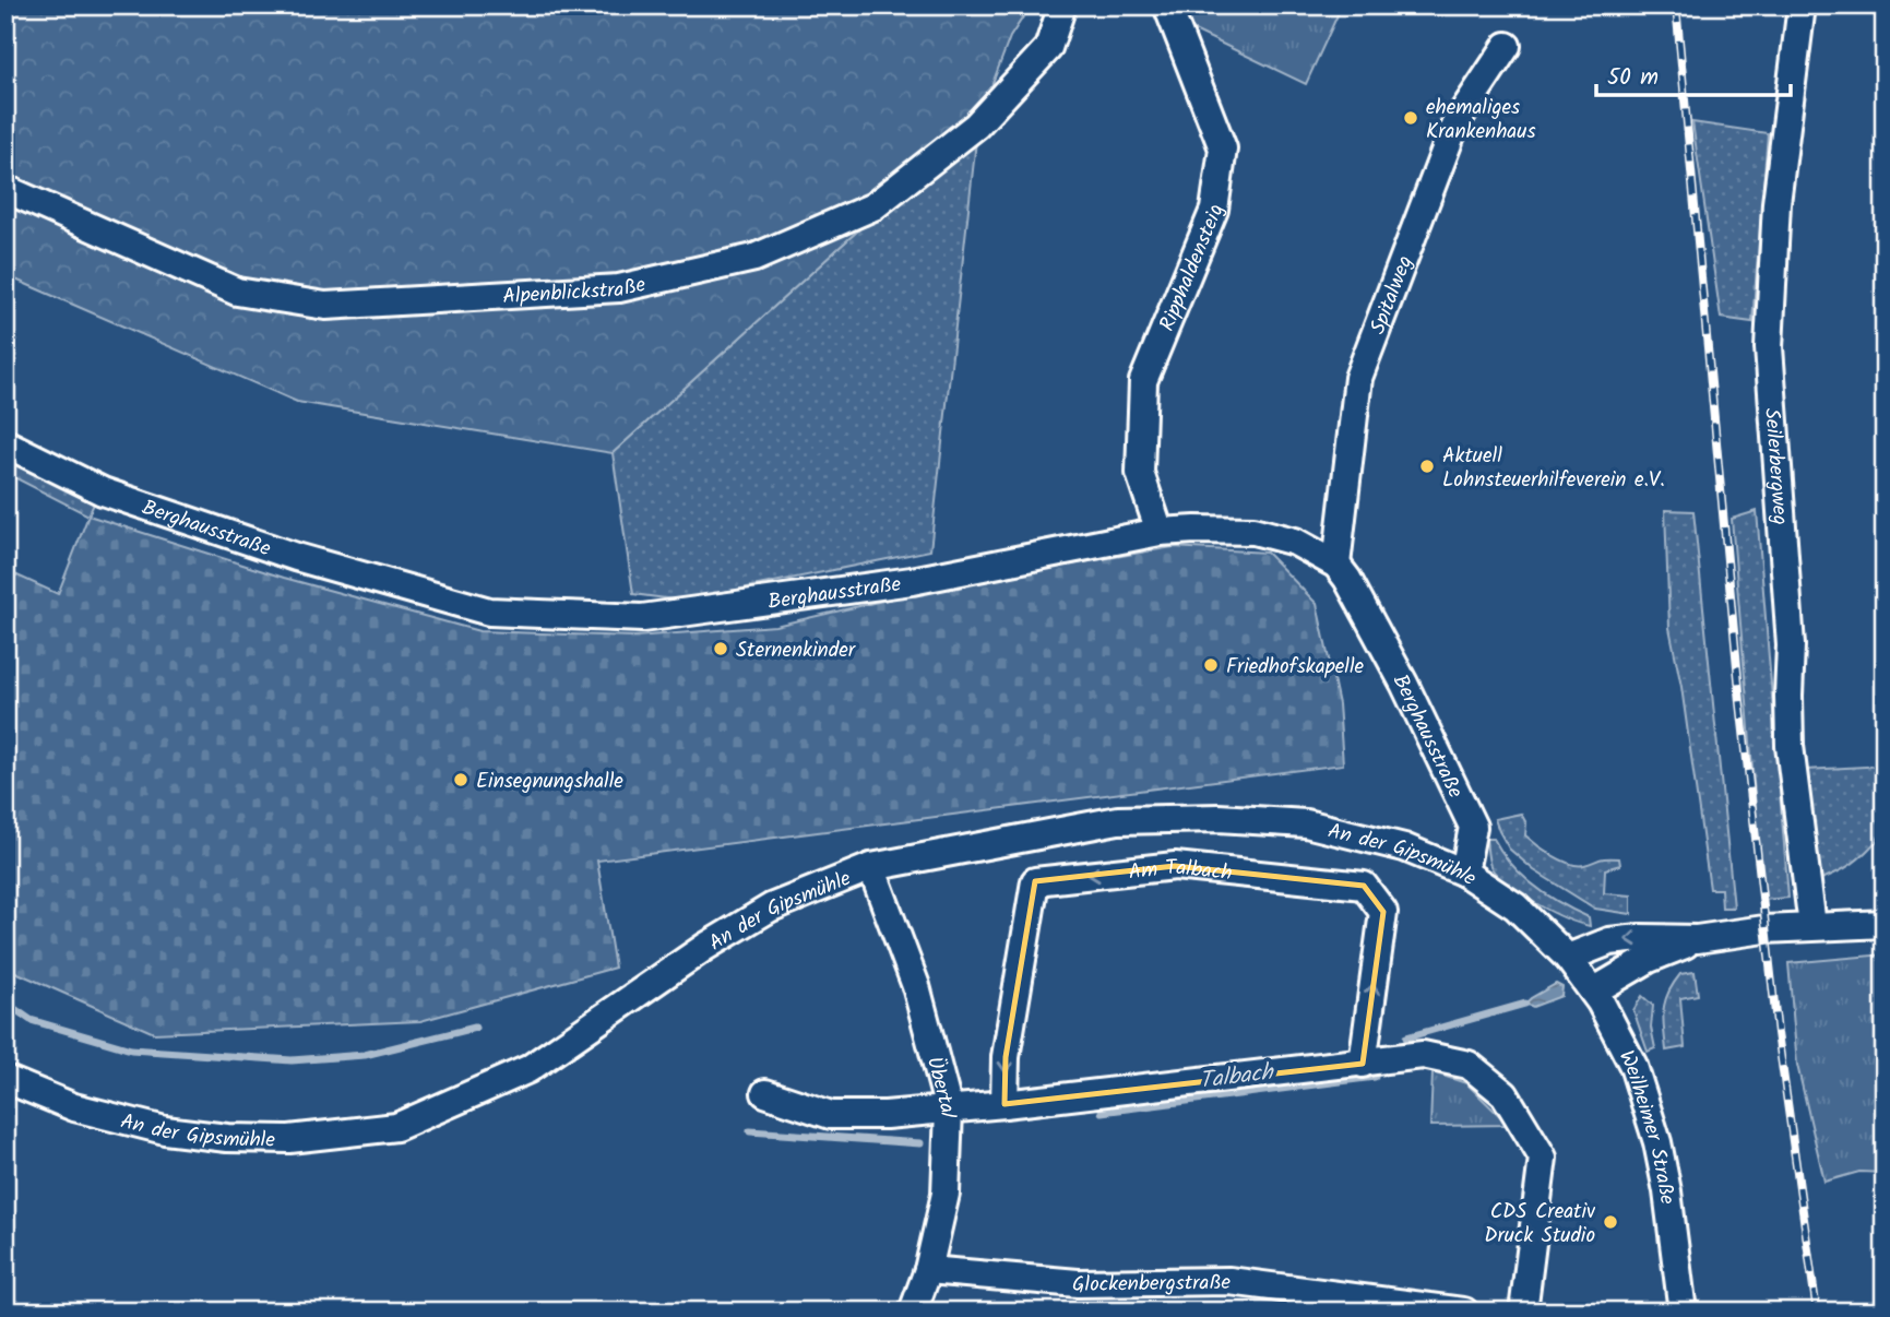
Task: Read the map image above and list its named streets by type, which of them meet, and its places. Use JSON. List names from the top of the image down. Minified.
{"streets":{"street":["Ripphaldensteig","Alpenblickstraße","Spitalweg","Seilerbergweg","Berghausstraße","An der Gipsmühle","Am Talbach","Übertal","Weilheimer Straße","Glockenbergstraße"]},"crossings":[["Ripphaldensteig","Berghausstraße"],["Spitalweg","Berghausstraße"],["Berghausstraße","An der Gipsmühle"],["An der Gipsmühle","Übertal"],["An der Gipsmühle","Weilheimer Straße"],["Übertal","Glockenbergstraße"]],"water":["Talbach"],"places":["ehemaliges Krankenhaus","Aktuell Lohnsteuerhilfeverein e.V.","Sternenkinder","Friedhofskapelle","Einsegnungshalle","CDS Creativ Druck Studio"],"scale_bar":"50 m"}
